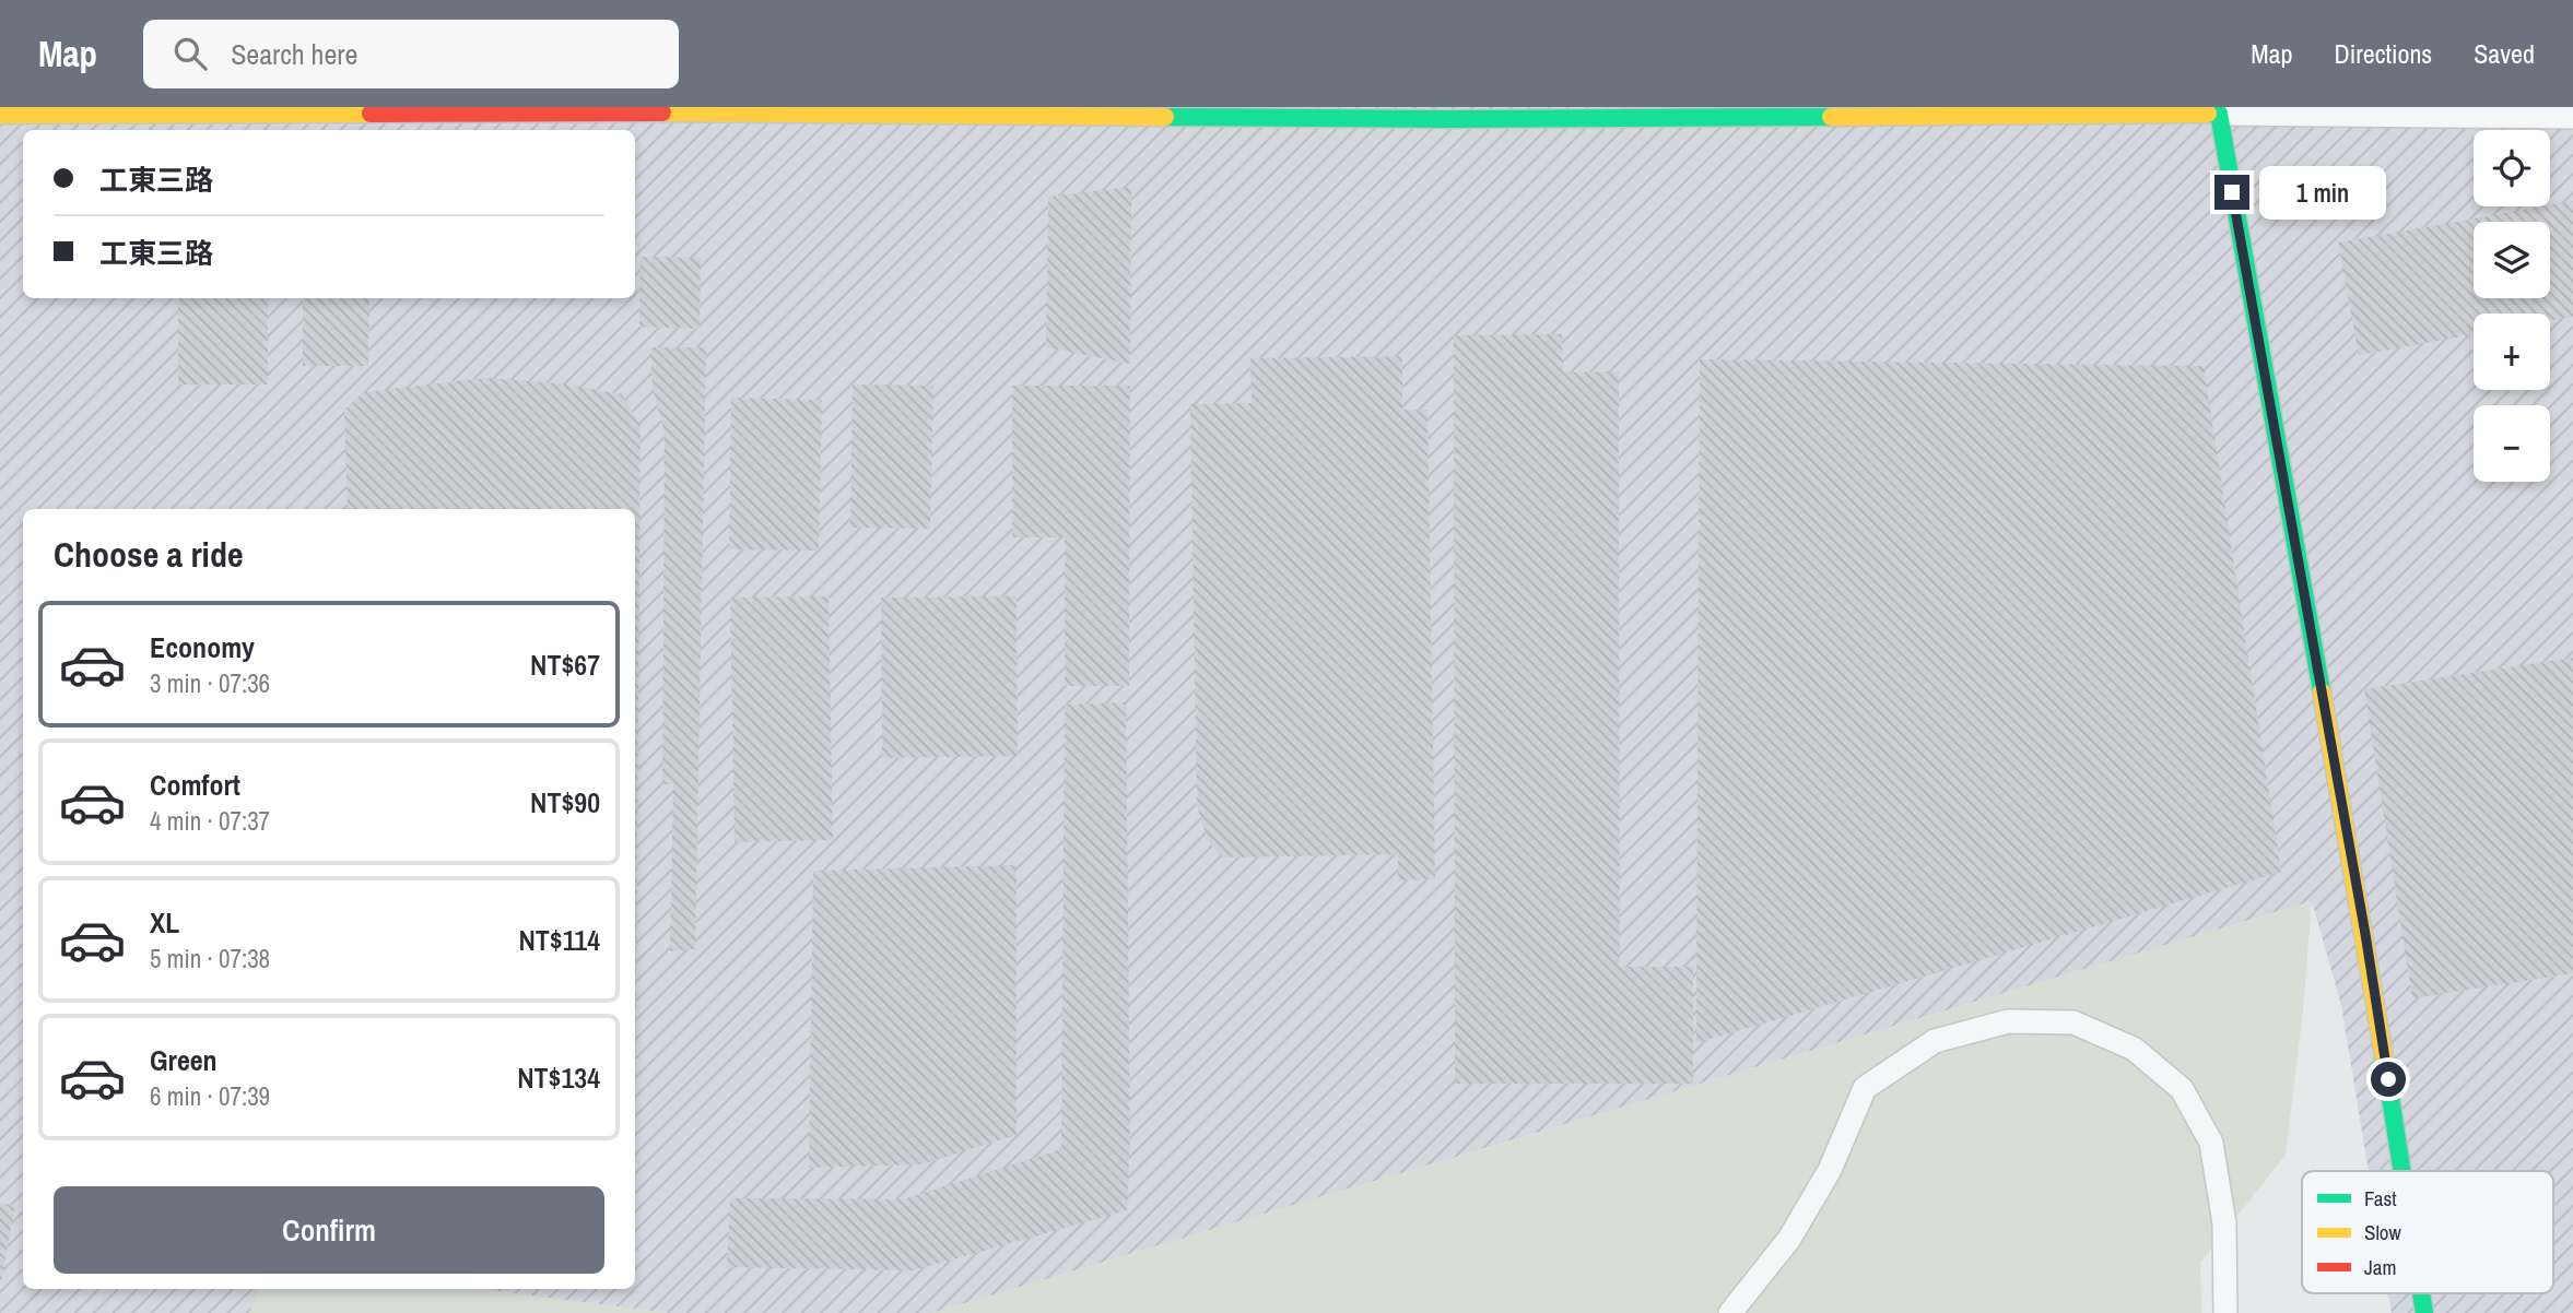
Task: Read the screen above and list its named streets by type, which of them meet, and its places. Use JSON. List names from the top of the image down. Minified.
{"legend":["Fast","Slow","Jam"],"page":{"header":"Map","search":"Search here","nav":["Map","Directions","Saved"],"map_buttons":["+","−"],"banner":["工東三路","工東三路"],"bubble":"1 min","heading":"Choose a ride","list":[{"name":"Economy","note":"3 min · 07:36","value":"NT$67"},{"name":"Comfort","note":"4 min · 07:37","value":"NT$90"},{"name":"XL","note":"5 min · 07:38","value":"NT$114"},{"name":"Green","note":"6 min · 07:39","value":"NT$134"}],"buttons":"Confirm"}}
